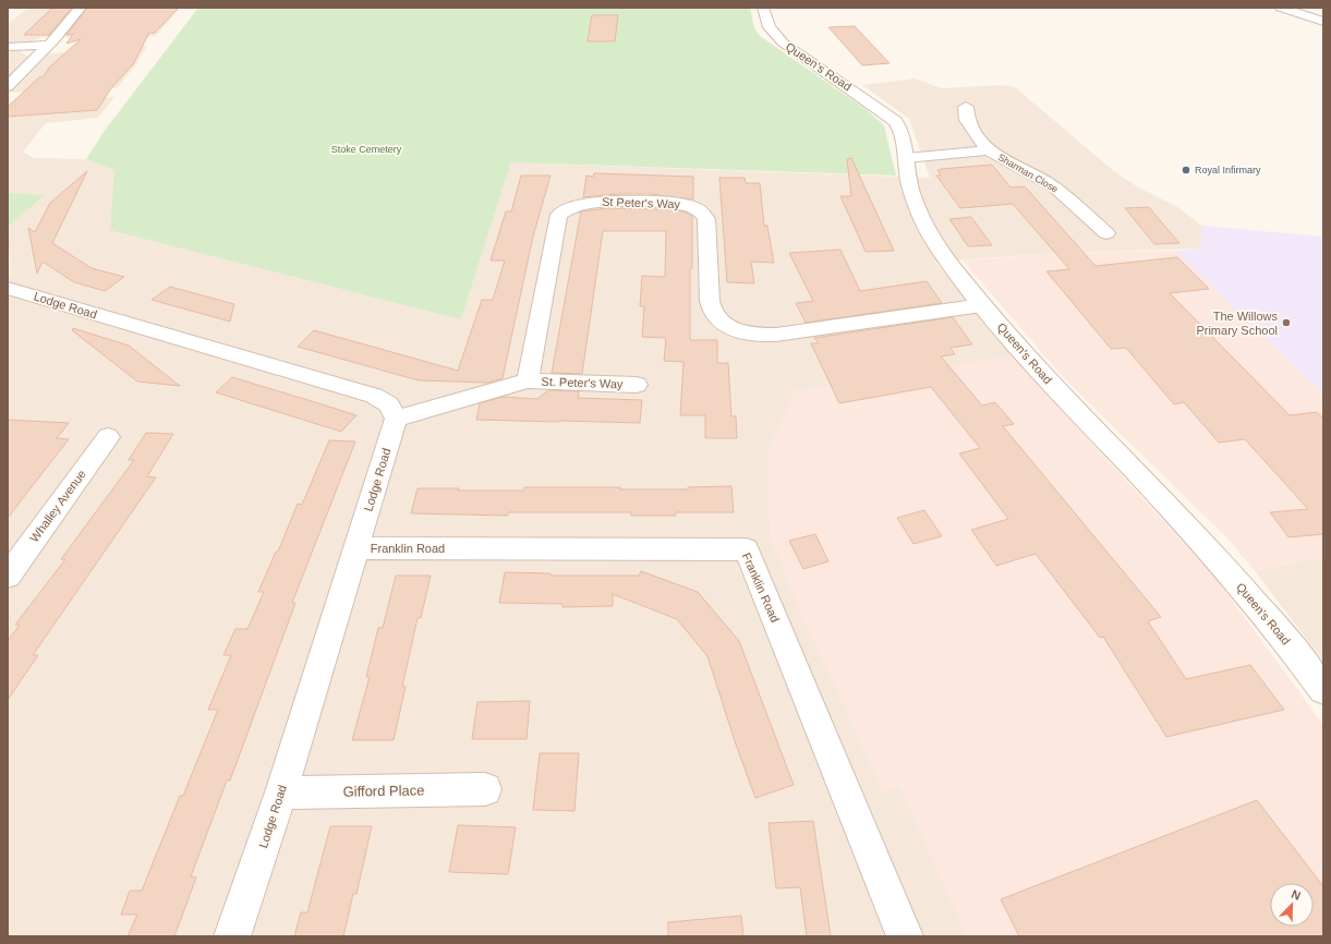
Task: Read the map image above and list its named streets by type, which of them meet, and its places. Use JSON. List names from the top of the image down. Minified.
{"streets":{"street":["Queen's Road","Sharman Close","St Peter's Way","Lodge Road","St. Peter's Way","Whalley Avenue","Franklin Road","Gifford Place"]},"crossings":[["Queen's Road","Sharman Close"],["Queen's Road","St Peter's Way"],["St Peter's Way","St. Peter's Way"],["Lodge Road","Franklin Road"],["Lodge Road","Gifford Place"]],"parks":["Stoke Cemetery"],"places":["Royal Infirmary","The Willows Primary School"],"north":"top right"}
